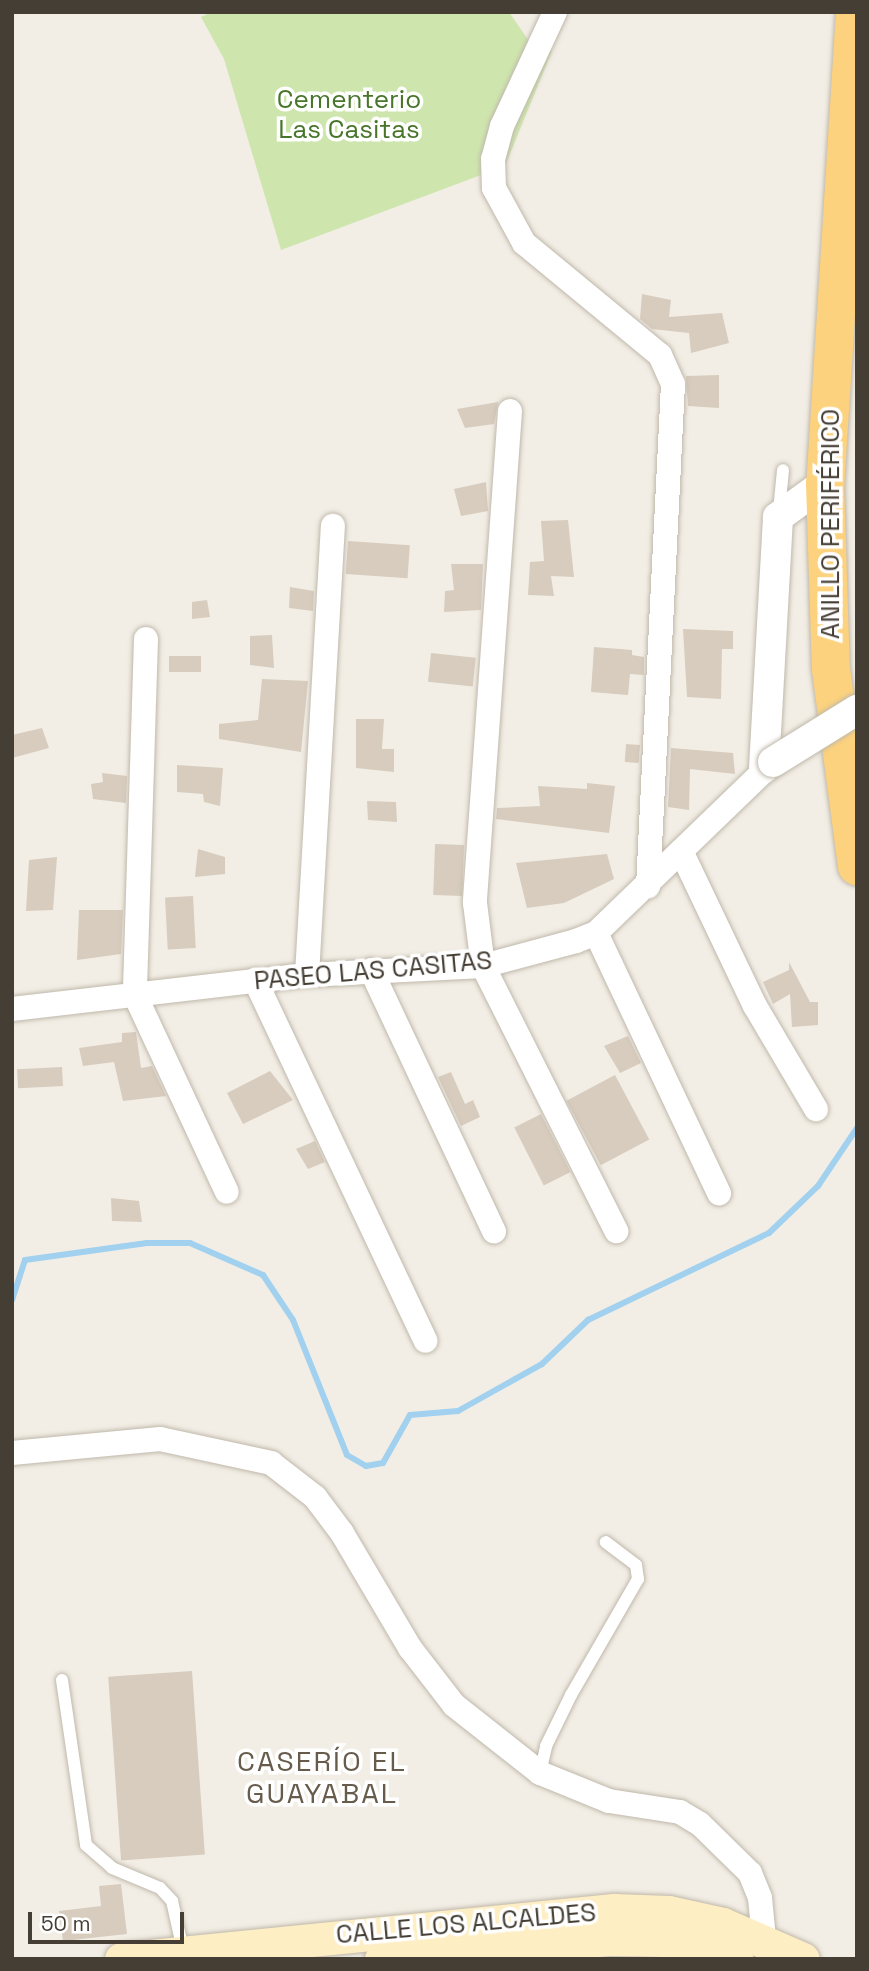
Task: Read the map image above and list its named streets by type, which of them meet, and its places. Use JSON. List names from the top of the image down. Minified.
{"streets":{"highway":["ANILLO PERIFÉRICO"],"main road":["CALLE LOS ALCALDES"],"street":["PASEO LAS CASITAS"]},"districts":["CASERÍO EL GUAYABAL"],"parks":["Cementerio Las Casitas"],"scale_bar":"50 m"}
